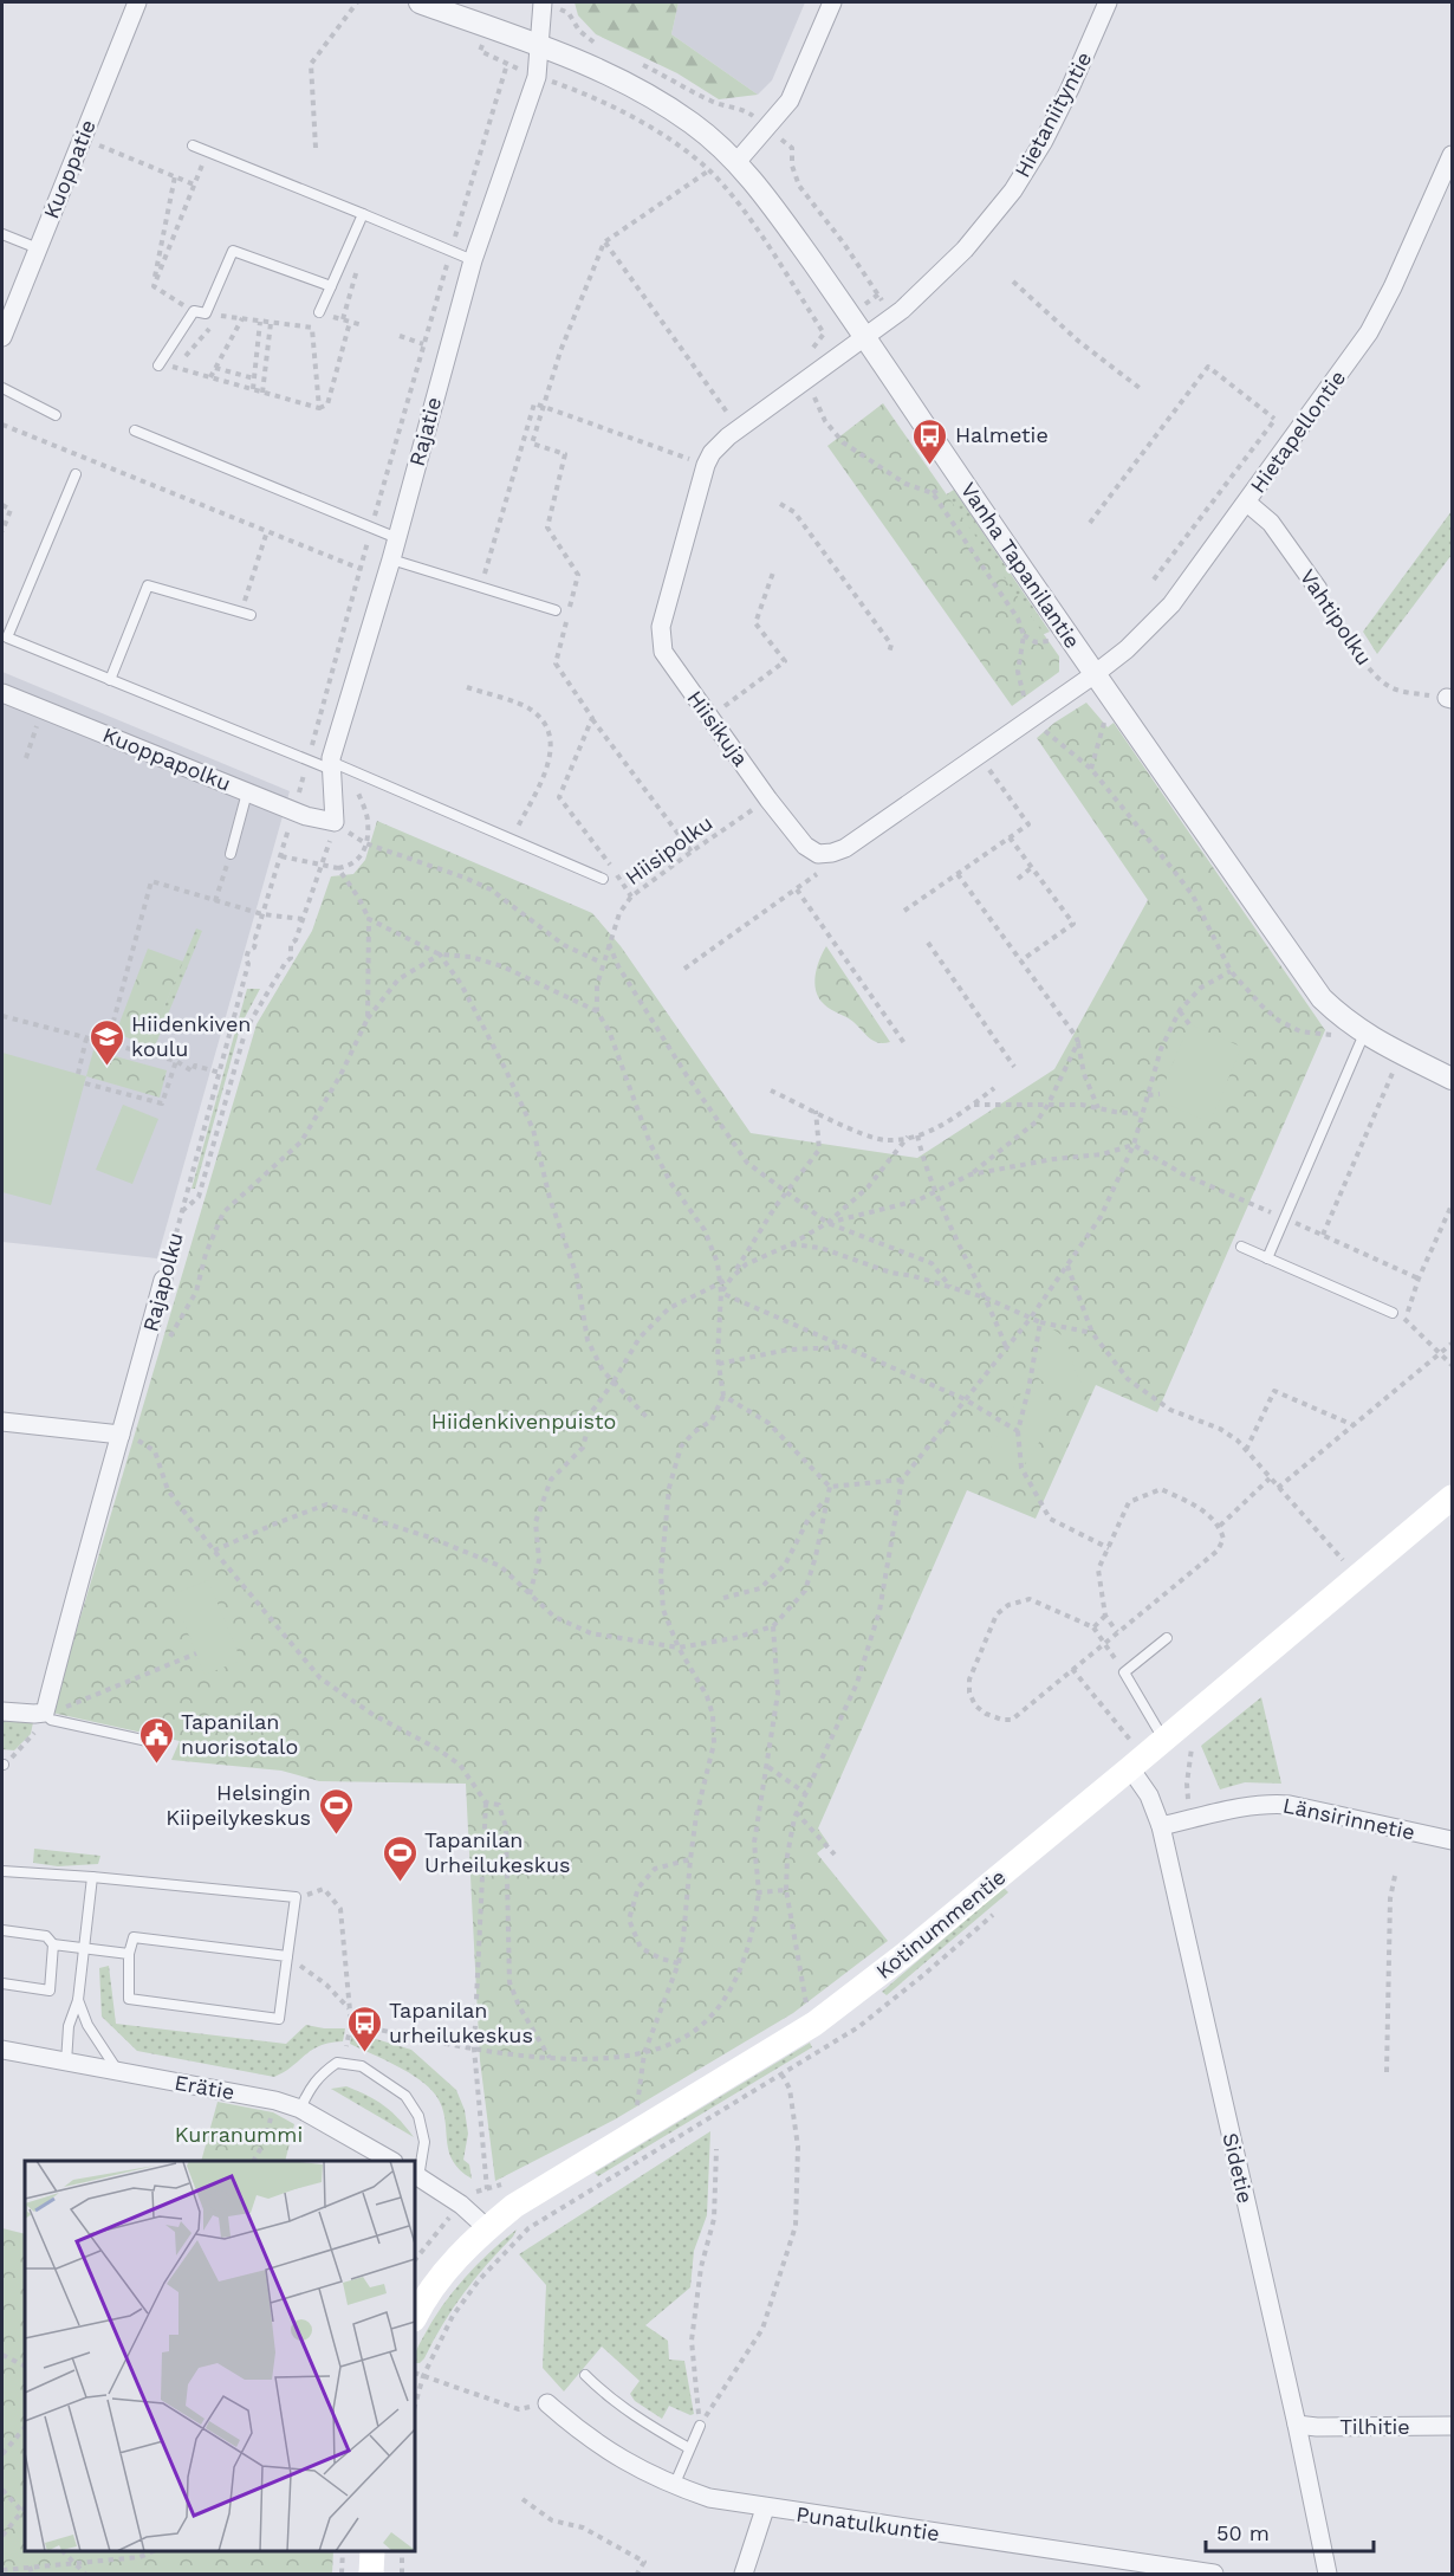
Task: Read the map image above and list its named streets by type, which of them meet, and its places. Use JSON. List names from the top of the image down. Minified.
{"streets":{"main road":["Kotinummentie"],"street":["Hietaniityntie","Kuoppatie","Rajatie","Hietapellontie","Vanha Tapanilantie","Vahtipolku","Hiisikuja","Kuoppapolku","Rajapolku","Länsirinnetie","Erätie","Sidetie","Tilhitie","Punatulkuntie"],"path":["Hiisipolku"]},"crossings":[["Hietaniityntie","Vanha Tapanilantie"],["Hietaniityntie","Hiisikuja"],["Rajatie","Vanha Tapanilantie"],["Rajatie","Kuoppapolku"],["Hietapellontie","Vanha Tapanilantie"],["Hietapellontie","Vahtipolku"],["Hietapellontie","Hiisikuja"],["Vanha Tapanilantie","Hiisikuja"],["Hiisikuja","Hiisipolku"],["Kuoppapolku","Rajapolku"],["Länsirinnetie","Sidetie"],["Kotinummentie","Sidetie"],["Sidetie","Tilhitie"]],"parks":["Hiidenkivenpuisto","Kurranummi"],"places":{"bus stop":["Halmetie","Tapanilan urheilukeskus"],"school or university":["Hiidenkiven koulu"],"public building":["Tapanilan nuorisotalo"],"sports":["Helsingin Kiipeilykeskus","Tapanilan Urheilukeskus"]},"scale_bar":"50 m"}
